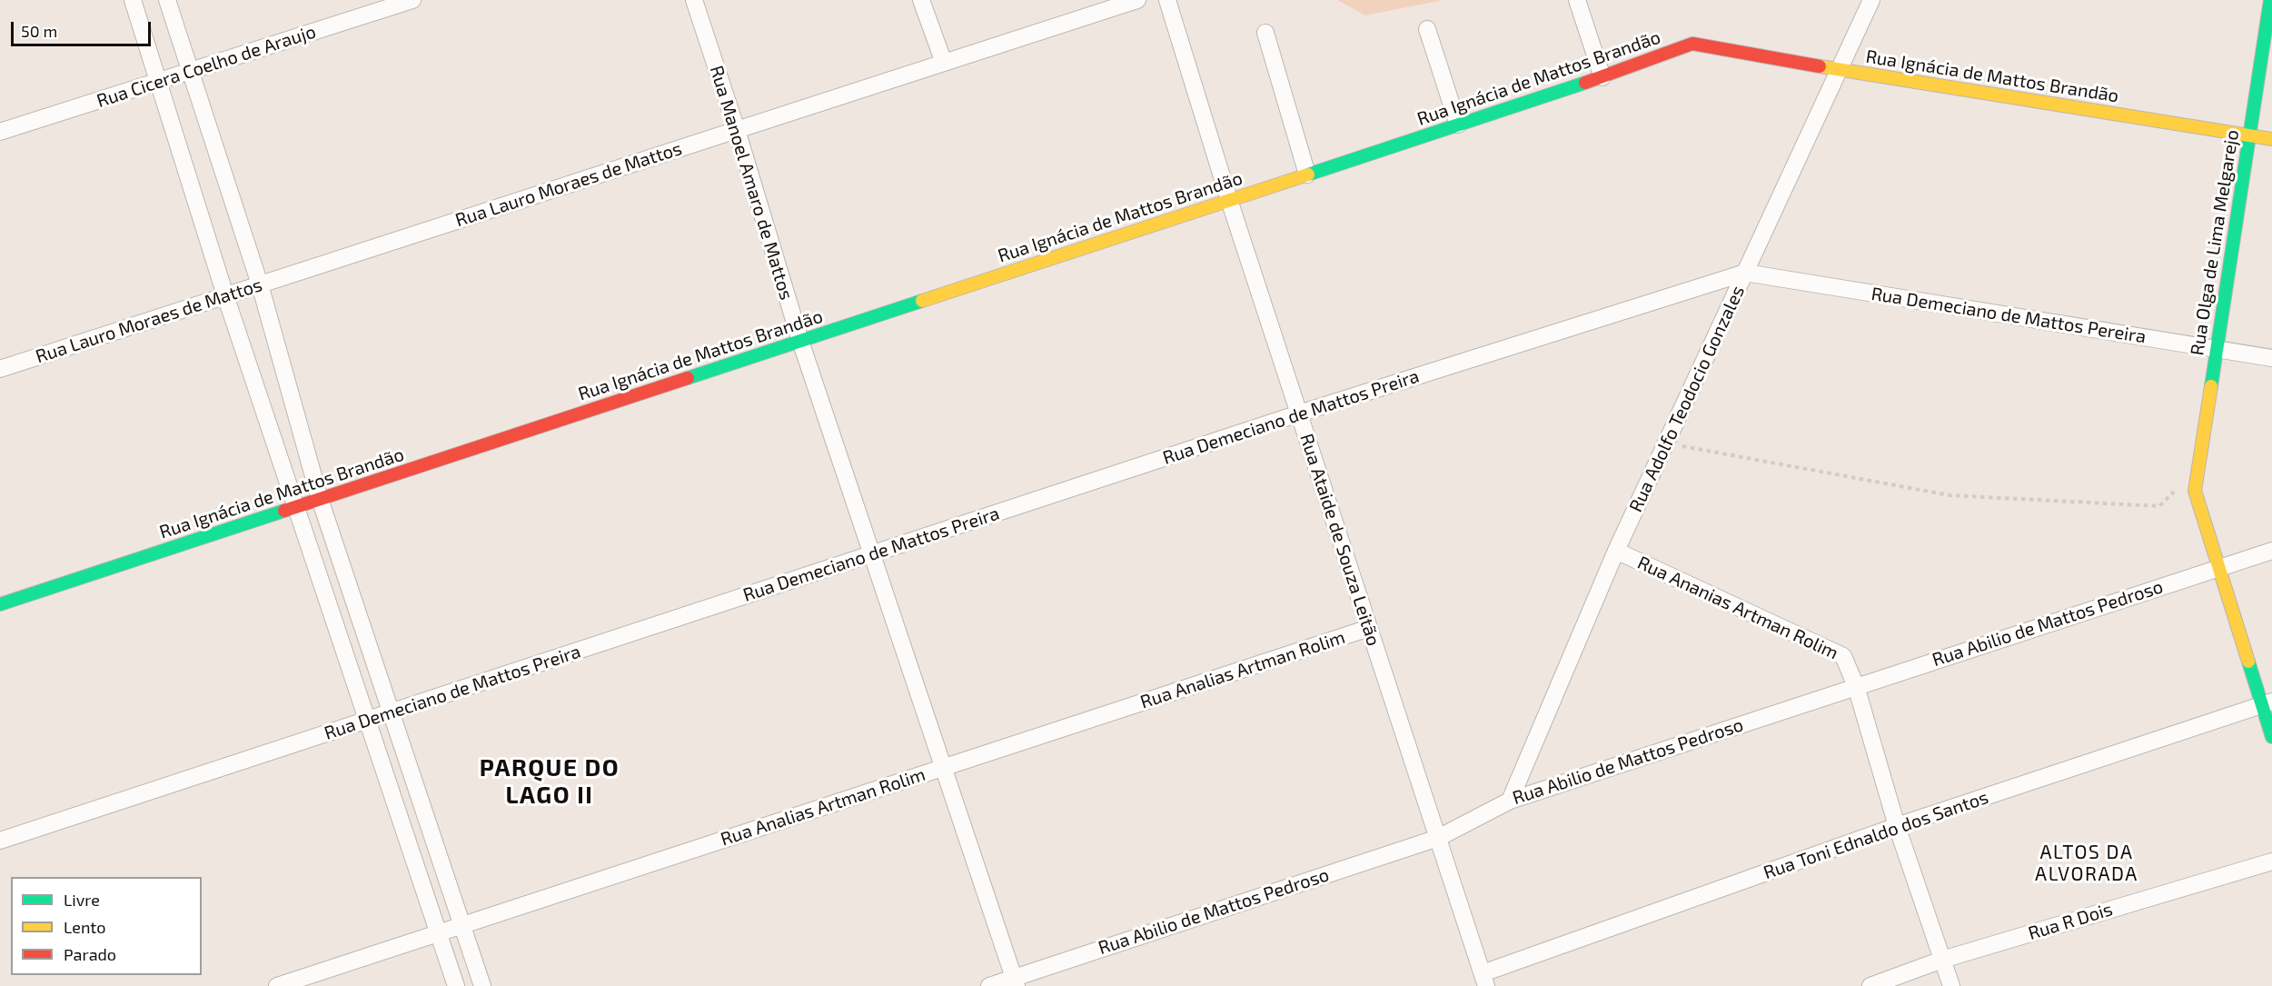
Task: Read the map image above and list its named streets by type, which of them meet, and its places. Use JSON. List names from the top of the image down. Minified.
{"streets":{"street":["Rua Cicera Coelho de Araujo","Rua Ignácia de Mattos Brandão","Rua Manoel Amaro de Mattos","Rua Lauro Moraes de Mattos","Rua Olga de Lima Melgarejo","Rua Demeciano de Mattos Pereira","Rua Adolfo Teodocio Gonzales","Rua Demeciano de Mattos Preira","Rua Ataide de Souza Leitão","Rua Ananias Artman Rolim","Rua Abilio de Mattos Pedroso","Rua Analias Artman Rolim","Rua Toni Ednaldo dos Santos","Rua R Dois"]},"crossings":[["Rua Ignácia de Mattos Brandão","Rua Manoel Amaro de Mattos"],["Rua Ignácia de Mattos Brandão","Rua Olga de Lima Melgarejo"],["Rua Ignácia de Mattos Brandão","Rua Adolfo Teodocio Gonzales"],["Rua Ignácia de Mattos Brandão","Rua Ataide de Souza Leitão"],["Rua Manoel Amaro de Mattos","Rua Lauro Moraes de Mattos"],["Rua Manoel Amaro de Mattos","Rua Demeciano de Mattos Preira"],["Rua Manoel Amaro de Mattos","Rua Abilio de Mattos Pedroso"],["Rua Manoel Amaro de Mattos","Rua Analias Artman Rolim"],["Rua Olga de Lima Melgarejo","Rua Demeciano de Mattos Pereira"],["Rua Olga de Lima Melgarejo","Rua Abilio de Mattos Pedroso"],["Rua Demeciano de Mattos Pereira","Rua Adolfo Teodocio Gonzales"],["Rua Demeciano de Mattos Pereira","Rua Demeciano de Mattos Preira"],["Rua Adolfo Teodocio Gonzales","Rua Demeciano de Mattos Preira"],["Rua Adolfo Teodocio Gonzales","Rua Ananias Artman Rolim"],["Rua Adolfo Teodocio Gonzales","Rua Abilio de Mattos Pedroso"],["Rua Demeciano de Mattos Preira","Rua Ataide de Souza Leitão"],["Rua Ataide de Souza Leitão","Rua Abilio de Mattos Pedroso"],["Rua Ataide de Souza Leitão","Rua Analias Artman Rolim"],["Rua Ataide de Souza Leitão","Rua Toni Ednaldo dos Santos"],["Rua Ananias Artman Rolim","Rua Abilio de Mattos Pedroso"],["Rua Ananias Artman Rolim","Rua Toni Ednaldo dos Santos"],["Rua Ananias Artman Rolim","Rua R Dois"]],"districts":["PARQUE DO LAGO II","ALTOS DA ALVORADA"],"legend":["Livre","Lento","Parado"],"scale_bar":"50 m"}
